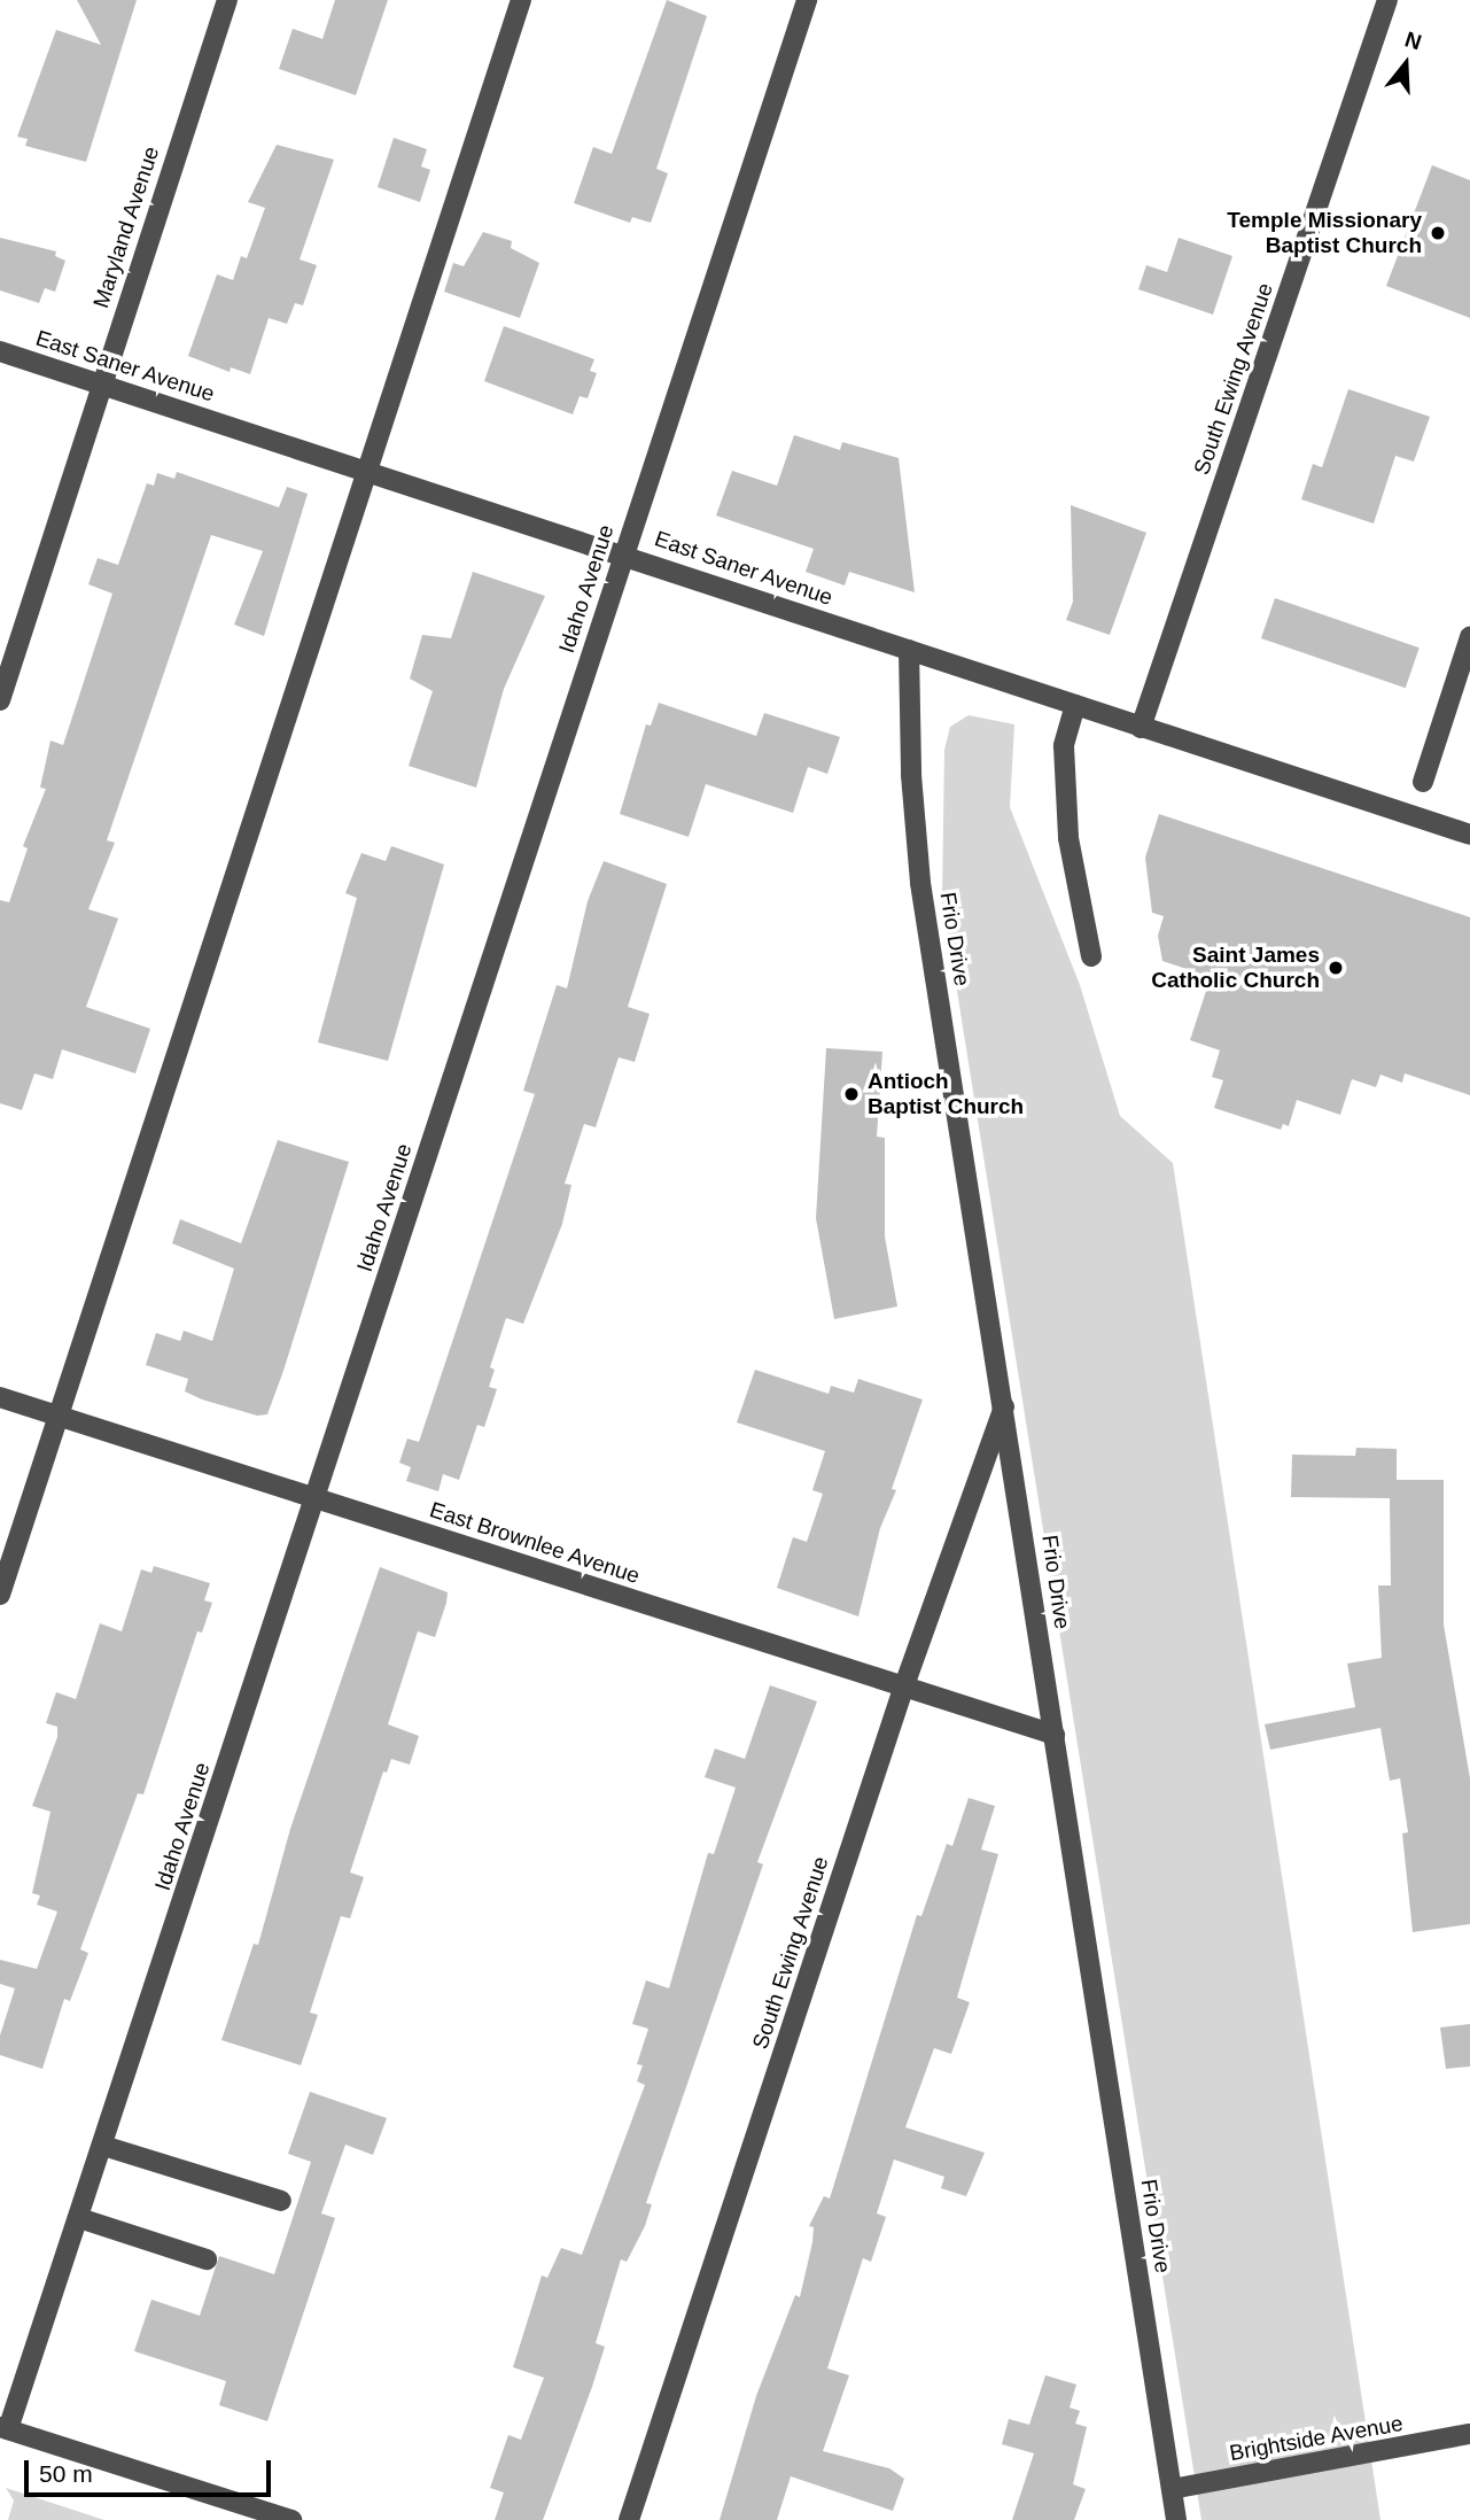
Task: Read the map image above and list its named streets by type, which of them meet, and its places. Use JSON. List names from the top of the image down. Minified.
{"streets":{"street":["Maryland Avenue","East Saner Avenue","South Ewing Avenue","Idaho Avenue","Frio Drive","East Brownlee Avenue","Brightside Avenue"]},"crossings":[["Maryland Avenue","East Saner Avenue"],["East Saner Avenue","South Ewing Avenue"],["East Saner Avenue","Idaho Avenue"],["East Saner Avenue","Frio Drive"],["South Ewing Avenue","Frio Drive"],["South Ewing Avenue","East Brownlee Avenue"],["Idaho Avenue","East Brownlee Avenue"],["Frio Drive","East Brownlee Avenue"],["Frio Drive","Brightside Avenue"]],"places":["Temple Missionary Baptist Church","Saint James Catholic Church","Antioch Baptist Church"],"scale_bar":"50 m","north":"top"}
